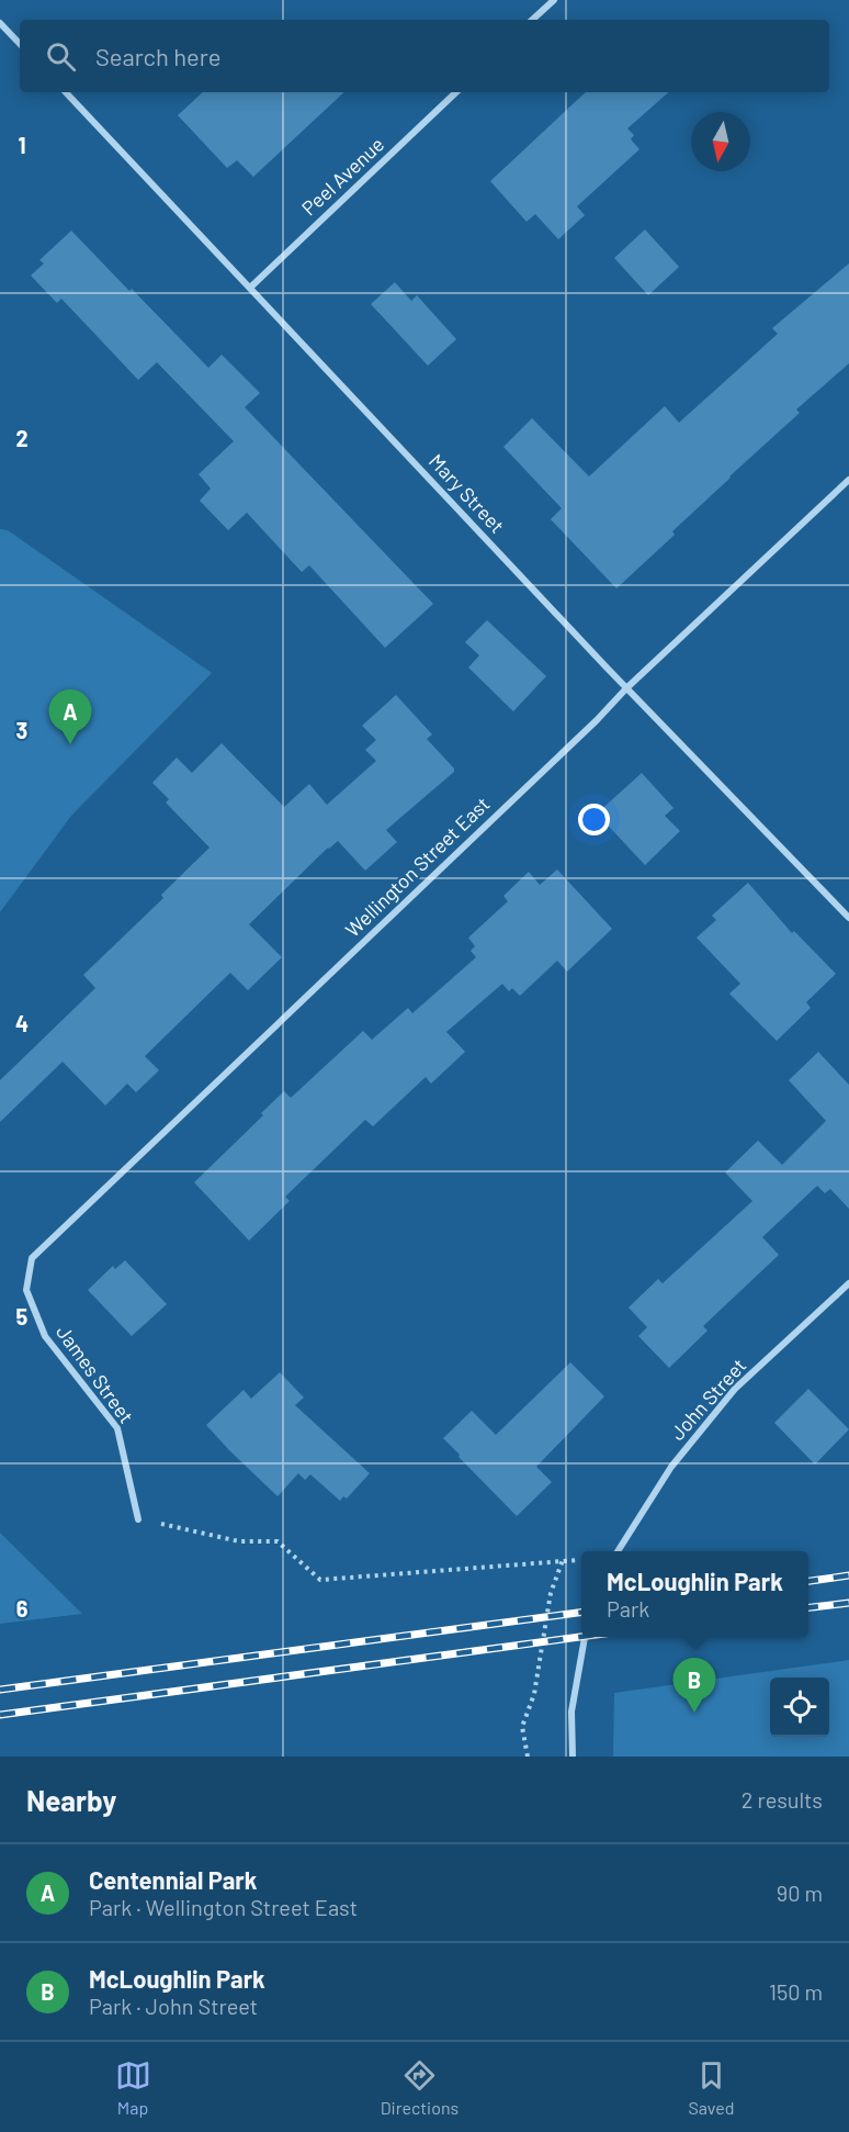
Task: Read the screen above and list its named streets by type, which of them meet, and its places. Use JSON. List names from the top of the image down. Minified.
{"streets":{"street":["Peel Avenue","Mary Street","Wellington Street East","James Street","John Street"]},"crossings":[["Peel Avenue","Mary Street"],["Mary Street","Wellington Street East"],["Wellington Street East","James Street"]],"north":"bottom","page":{"search":"Search here","pins":["A","B"],"popup":["McLoughlin Park","Park"],"heading":["Nearby","2 results"],"list":[{"mark":"A","name":"Centennial Park","note":"Park · Wellington Street East","value":"90 m"},{"mark":"B","name":"McLoughlin Park","note":"Park · John Street","value":"150 m"}],"nav":["Map","Directions","Saved"]},"grid":{"rows":["1","2","3","4","5","6"]}}
